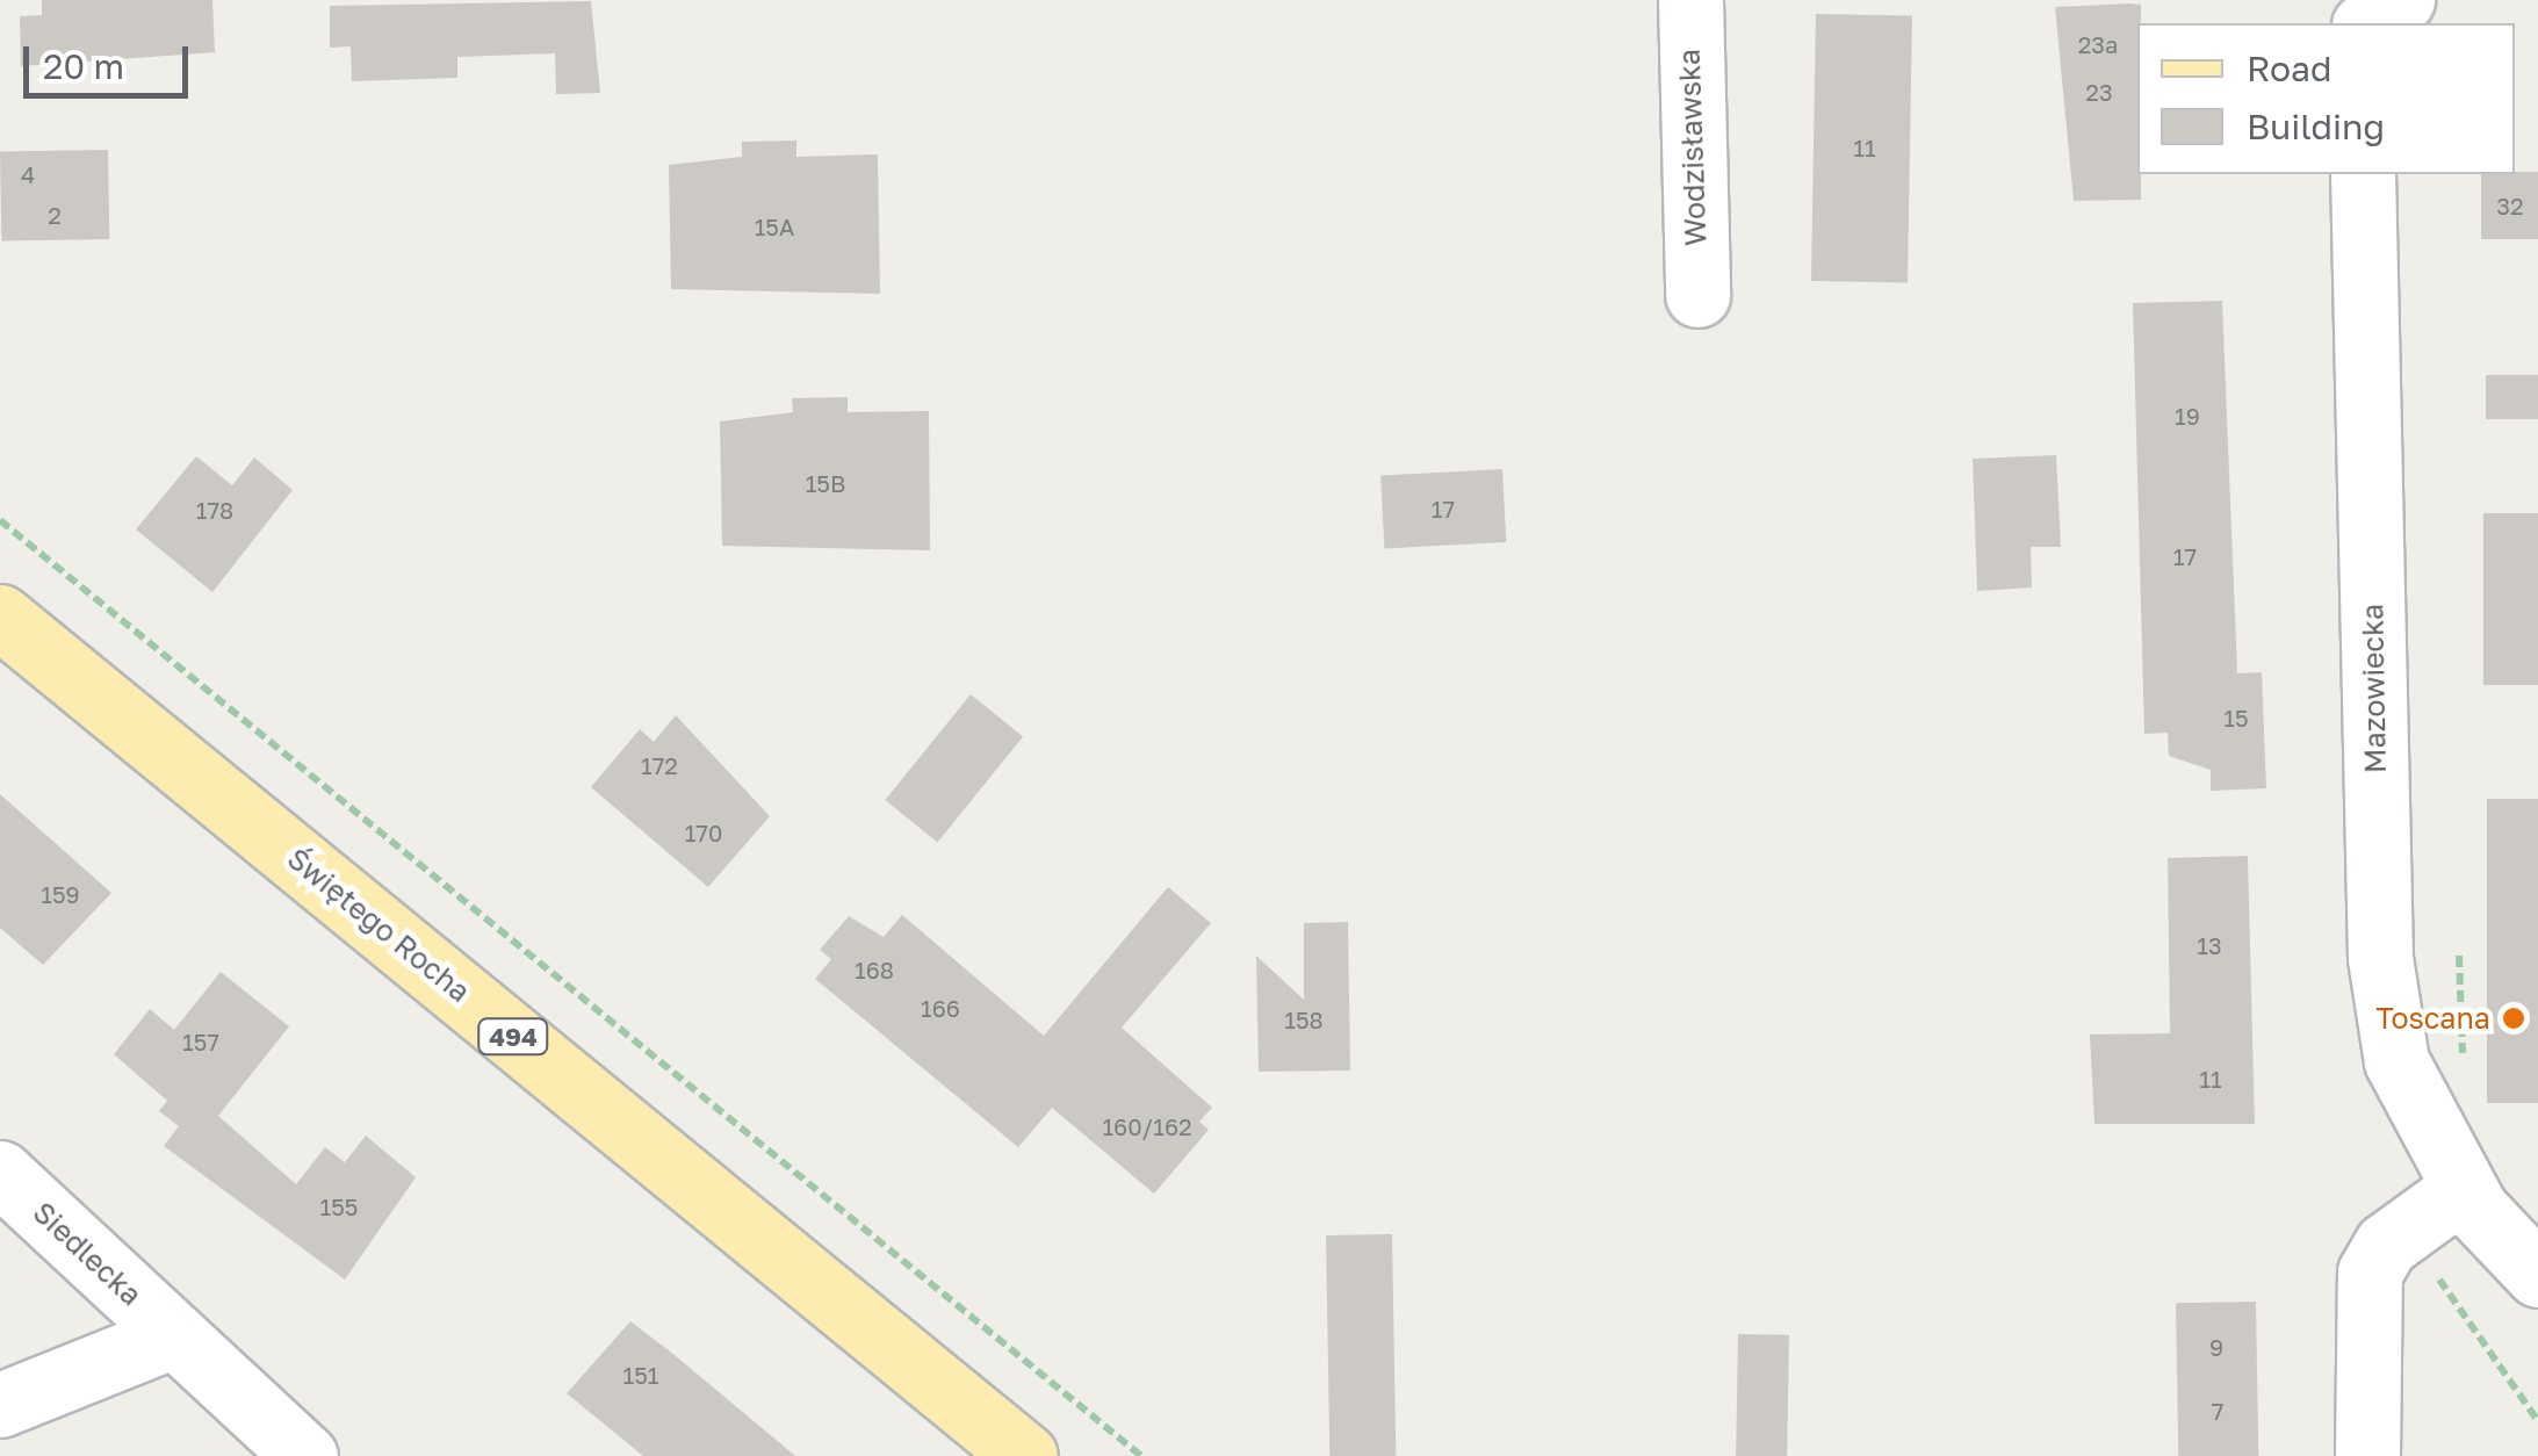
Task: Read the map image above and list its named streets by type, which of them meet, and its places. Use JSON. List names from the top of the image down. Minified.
{"streets":{"main road":["Świętego Rocha","494"],"street":["Wodzisławska","Mazowiecka","Siedlecka"]},"places":["Toscana"],"house_numbers":["23a","23","11","4","32","2","15A","19","15B","17","178","17","15","172","170","159","13","168","166","158","157","11","160/162","155","9","151","7"],"legend":["Road","Building"],"scale_bar":"20 m"}
